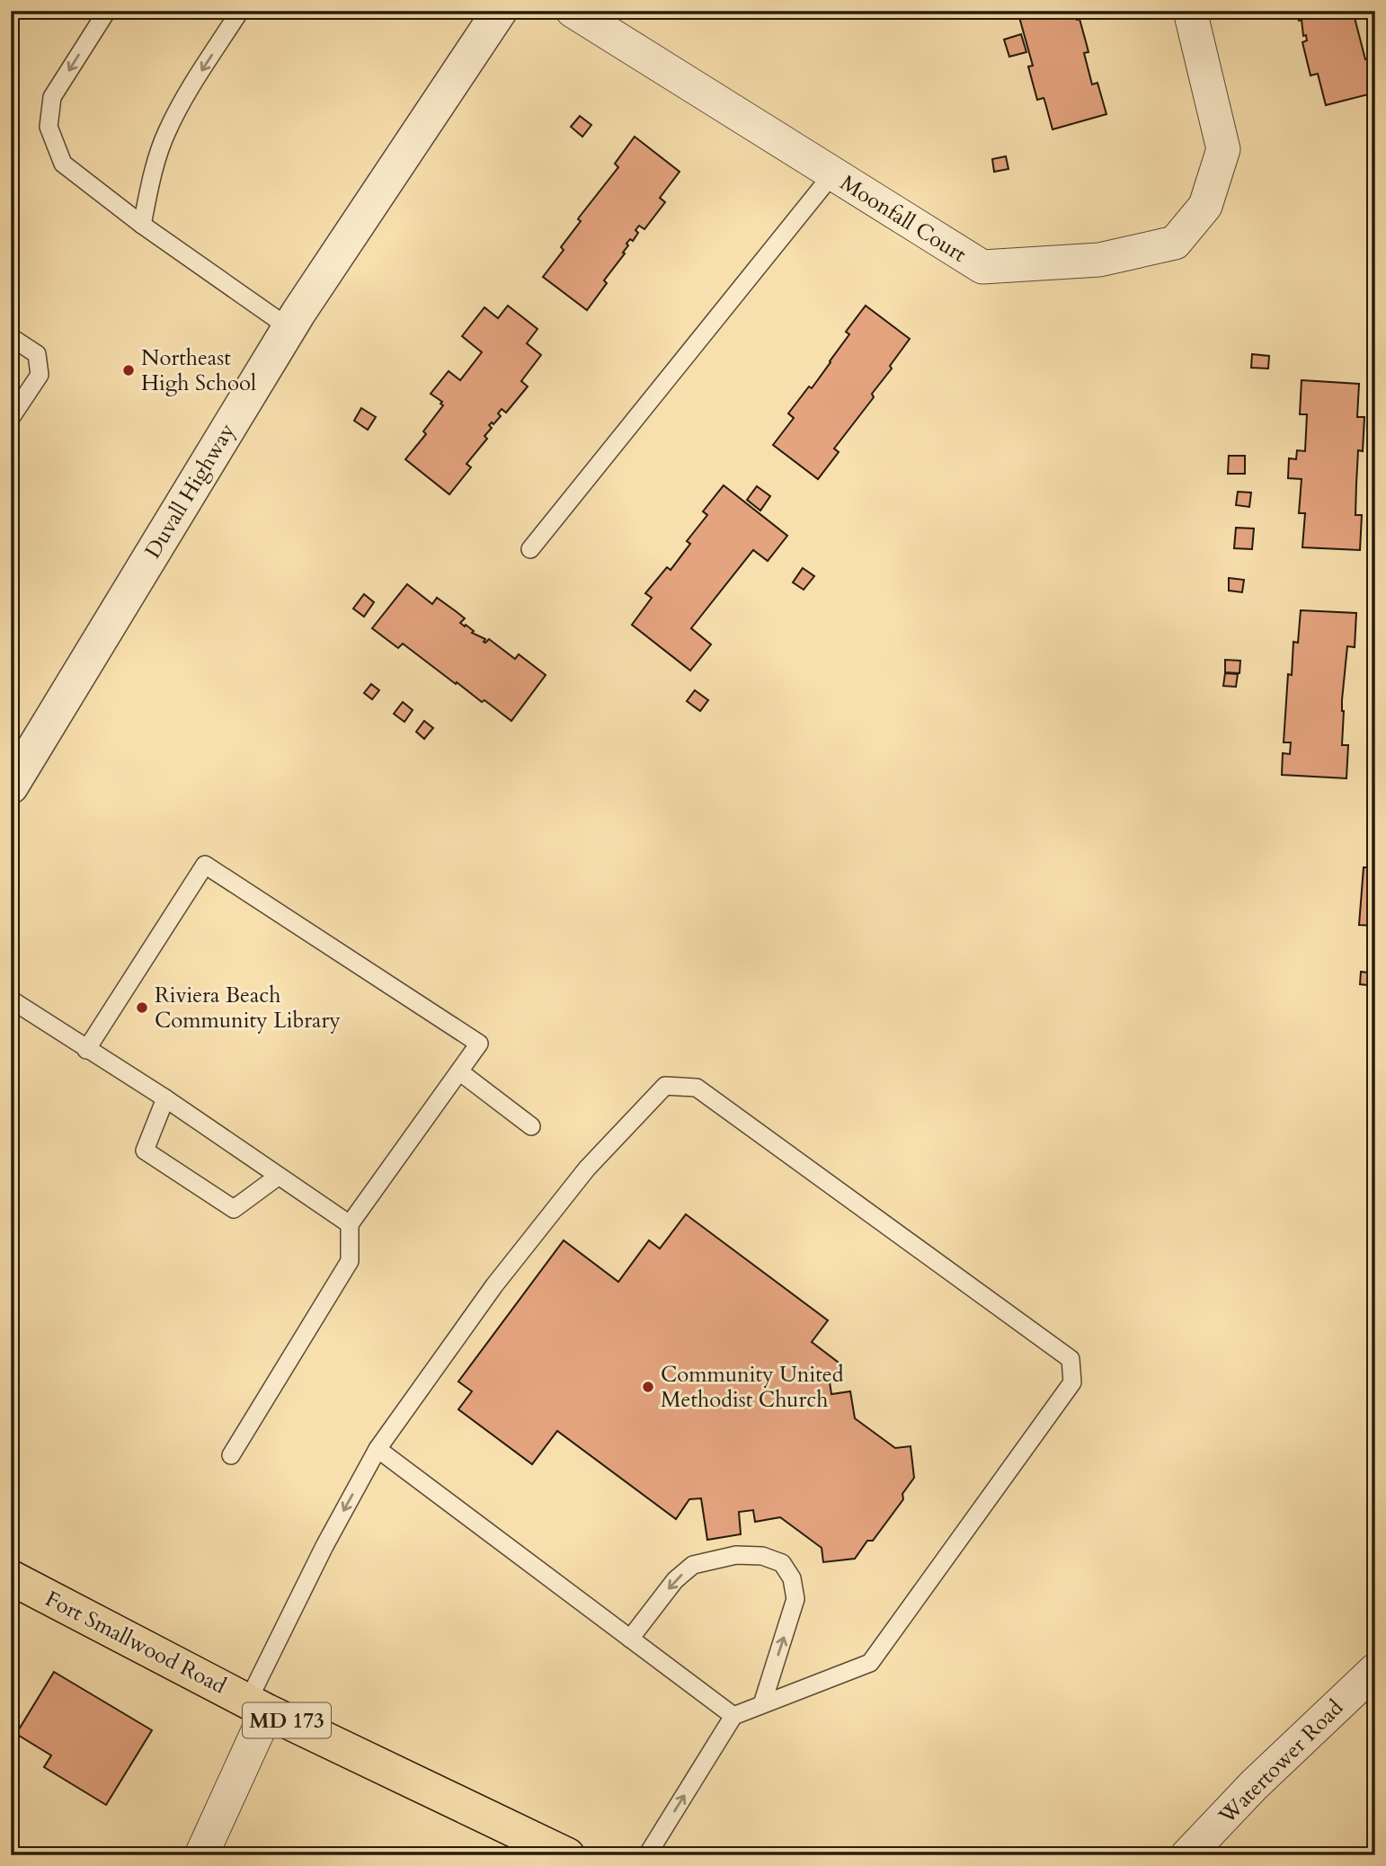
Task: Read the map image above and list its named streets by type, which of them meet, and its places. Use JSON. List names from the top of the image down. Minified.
{"streets":{"main road":["Fort Smallwood Road","MD 173"],"street":["Moonfall Court","Duvall Highway","Watertower Road"]},"places":["Northeast High School","Riviera Beach Community Library","Community United Methodist Church"]}
